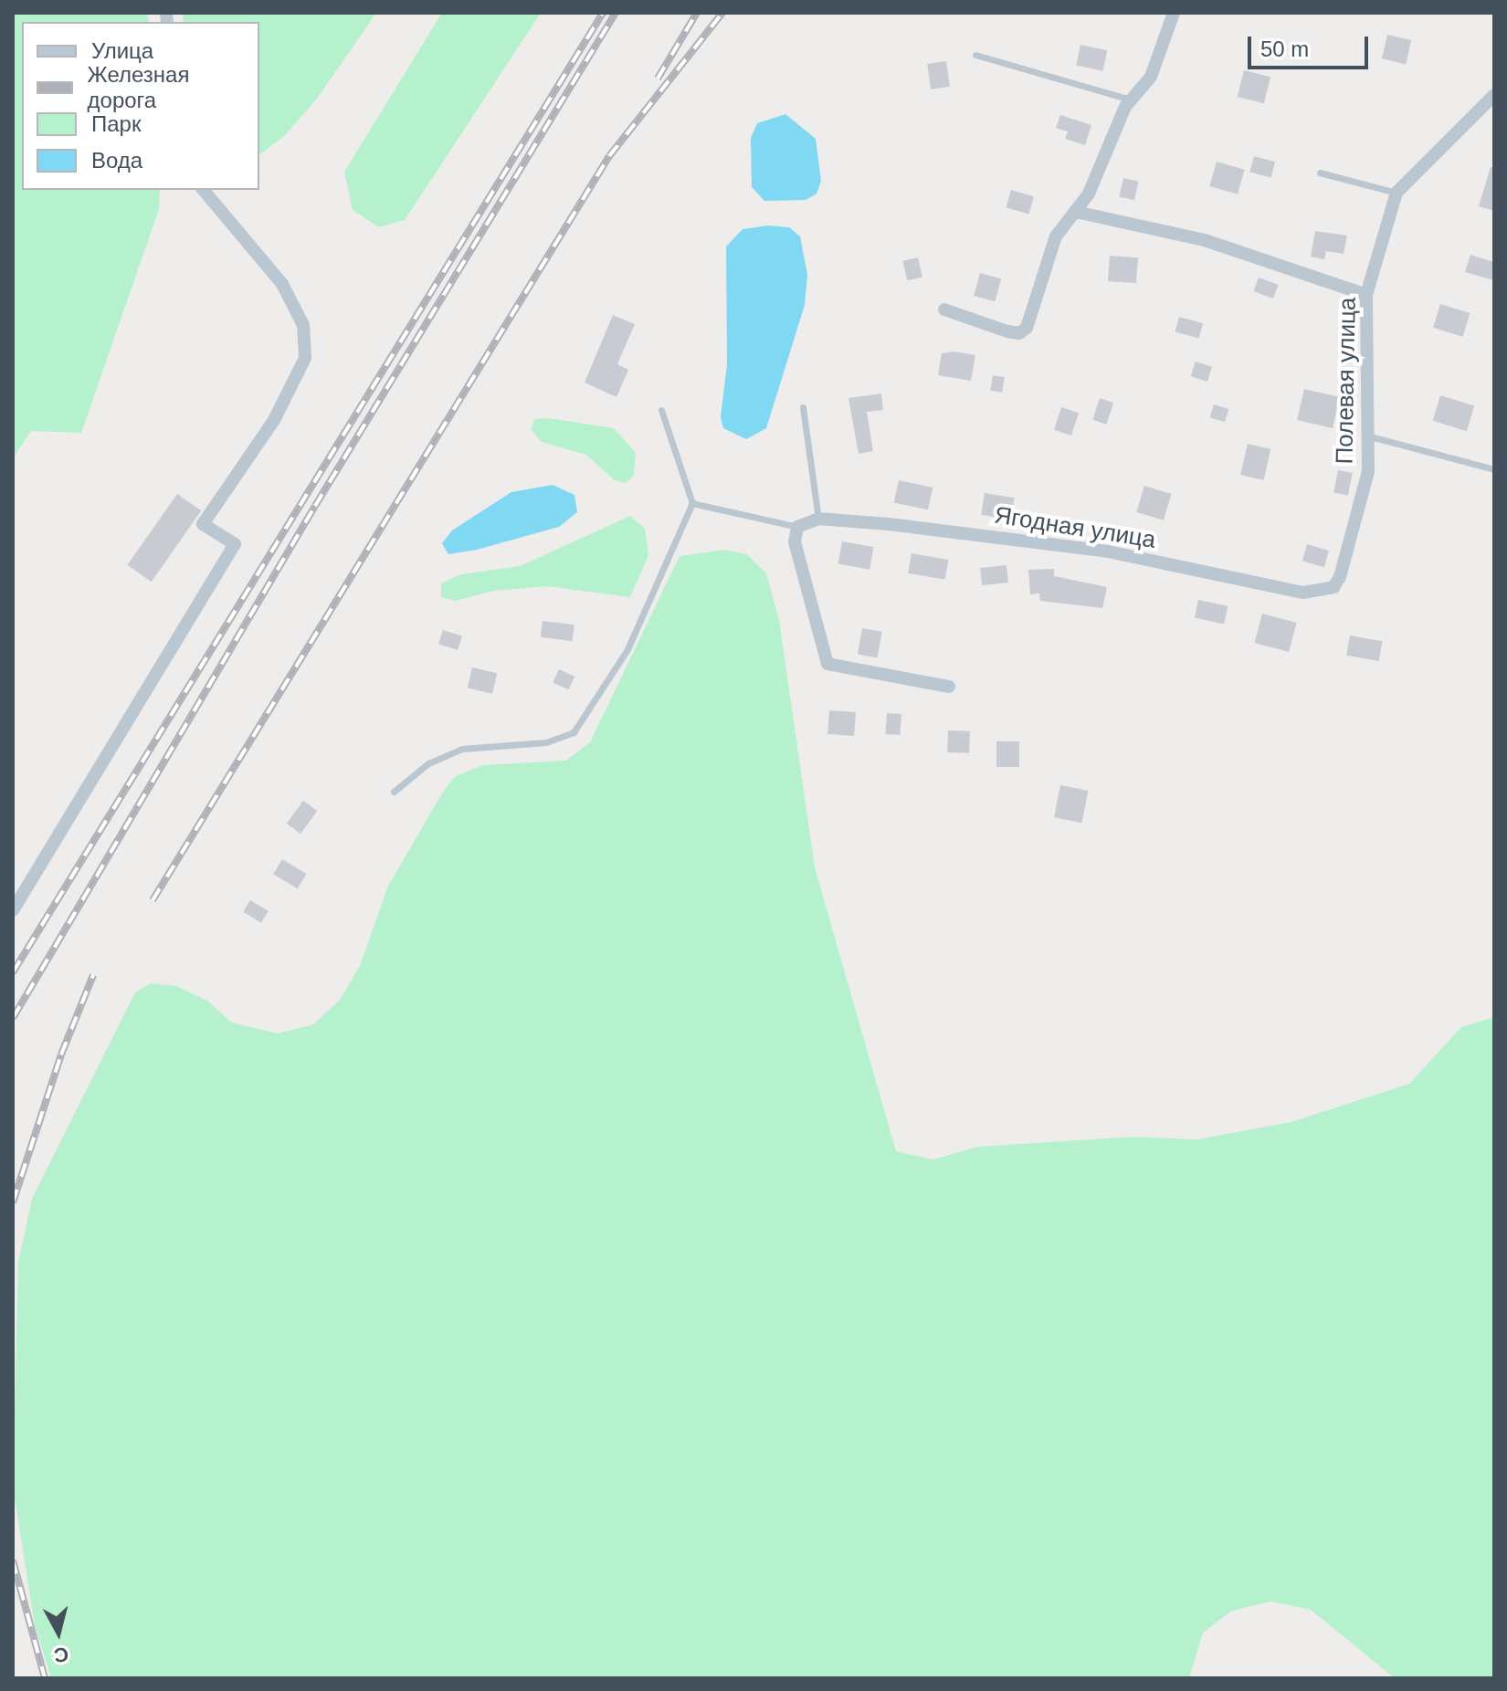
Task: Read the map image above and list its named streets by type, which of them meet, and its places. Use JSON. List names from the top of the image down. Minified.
{"streets":{"street":["Полевая улица","Ягодная улица"]},"crossings":[["Полевая улица","Ягодная улица"]],"legend":["Улица","Железная дорога","Парк","Вода"],"scale_bar":"50 m","north":"bottom"}
